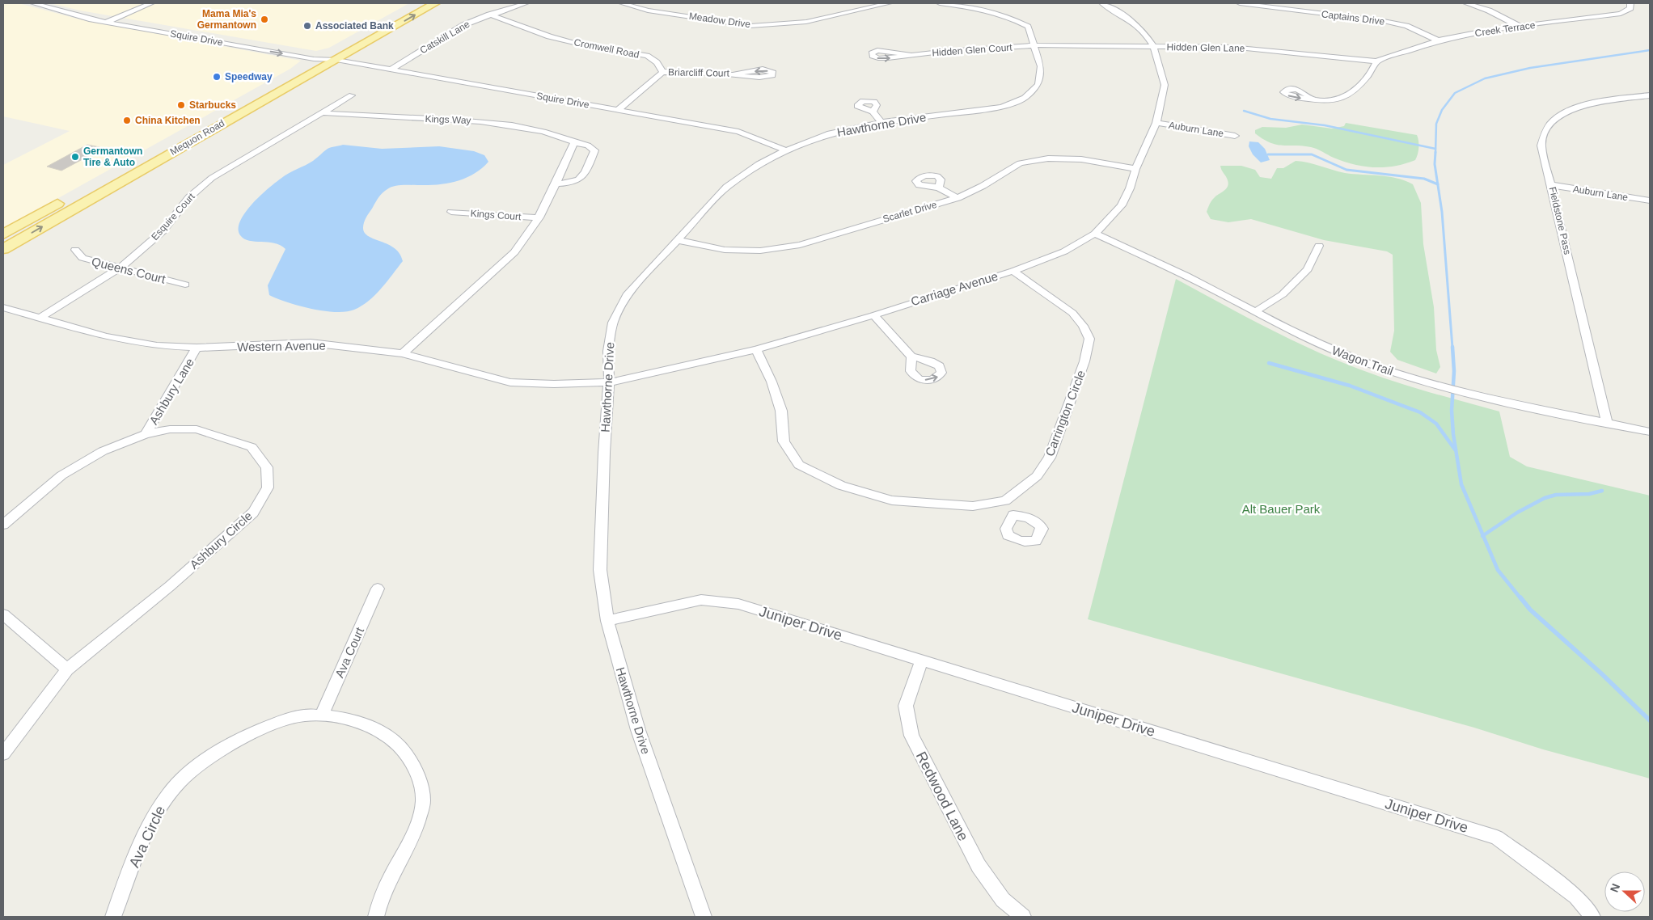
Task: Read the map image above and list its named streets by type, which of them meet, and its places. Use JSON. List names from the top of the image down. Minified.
{"streets":{"main road":["Mequon Road"],"street":["Captains Drive","Meadow Drive","Creek Terrace","Catskill Lane","Squire Drive","Hidden Glen Lane","Cromwell Road","Hidden Glen Court","Briarcliff Court","Kings Way","Hawthorne Drive","Auburn Lane","Scarlet Drive","Kings Court","Esquire Court","Fieldstone Pass","Queens Court","Carriage Avenue","Western Avenue","Wagon Trail","Ashbury Lane","Carrington Circle","Ashbury Circle","Juniper Drive","Ava Court","Redwood Lane","Ava Circle"]},"crossings":[["Captains Drive","Creek Terrace"],["Creek Terrace","Hidden Glen Lane"],["Catskill Lane","Squire Drive"],["Catskill Lane","Cromwell Road"],["Squire Drive","Hawthorne Drive"],["Squire Drive","Mequon Road"],["Hidden Glen Lane","Hidden Glen Court"],["Hidden Glen Lane","Hawthorne Drive"],["Hidden Glen Lane","Carriage Avenue"],["Cromwell Road","Briarcliff Court"],["Hidden Glen Court","Hawthorne Drive"],["Kings Way","Esquire Court"],["Hawthorne Drive","Scarlet Drive"],["Hawthorne Drive","Carriage Avenue"],["Hawthorne Drive","Western Avenue"],["Hawthorne Drive","Juniper Drive"],["Auburn Lane","Fieldstone Pass"],["Auburn Lane","Carriage Avenue"],["Scarlet Drive","Carriage Avenue"],["Esquire Court","Queens Court"],["Esquire Court","Western Avenue"],["Fieldstone Pass","Wagon Trail"],["Carriage Avenue","Western Avenue"],["Carriage Avenue","Wagon Trail"],["Carriage Avenue","Carrington Circle"],["Western Avenue","Ashbury Lane"],["Ashbury Lane","Ashbury Circle"],["Juniper Drive","Redwood Lane"],["Ava Court","Ava Circle"]],"parks":["Alt Bauer Park"],"places":["Mama Mia's Germantown","Associated Bank","Speedway","Starbucks","China Kitchen","Germantown Tire & Auto"],"north":"left"}
